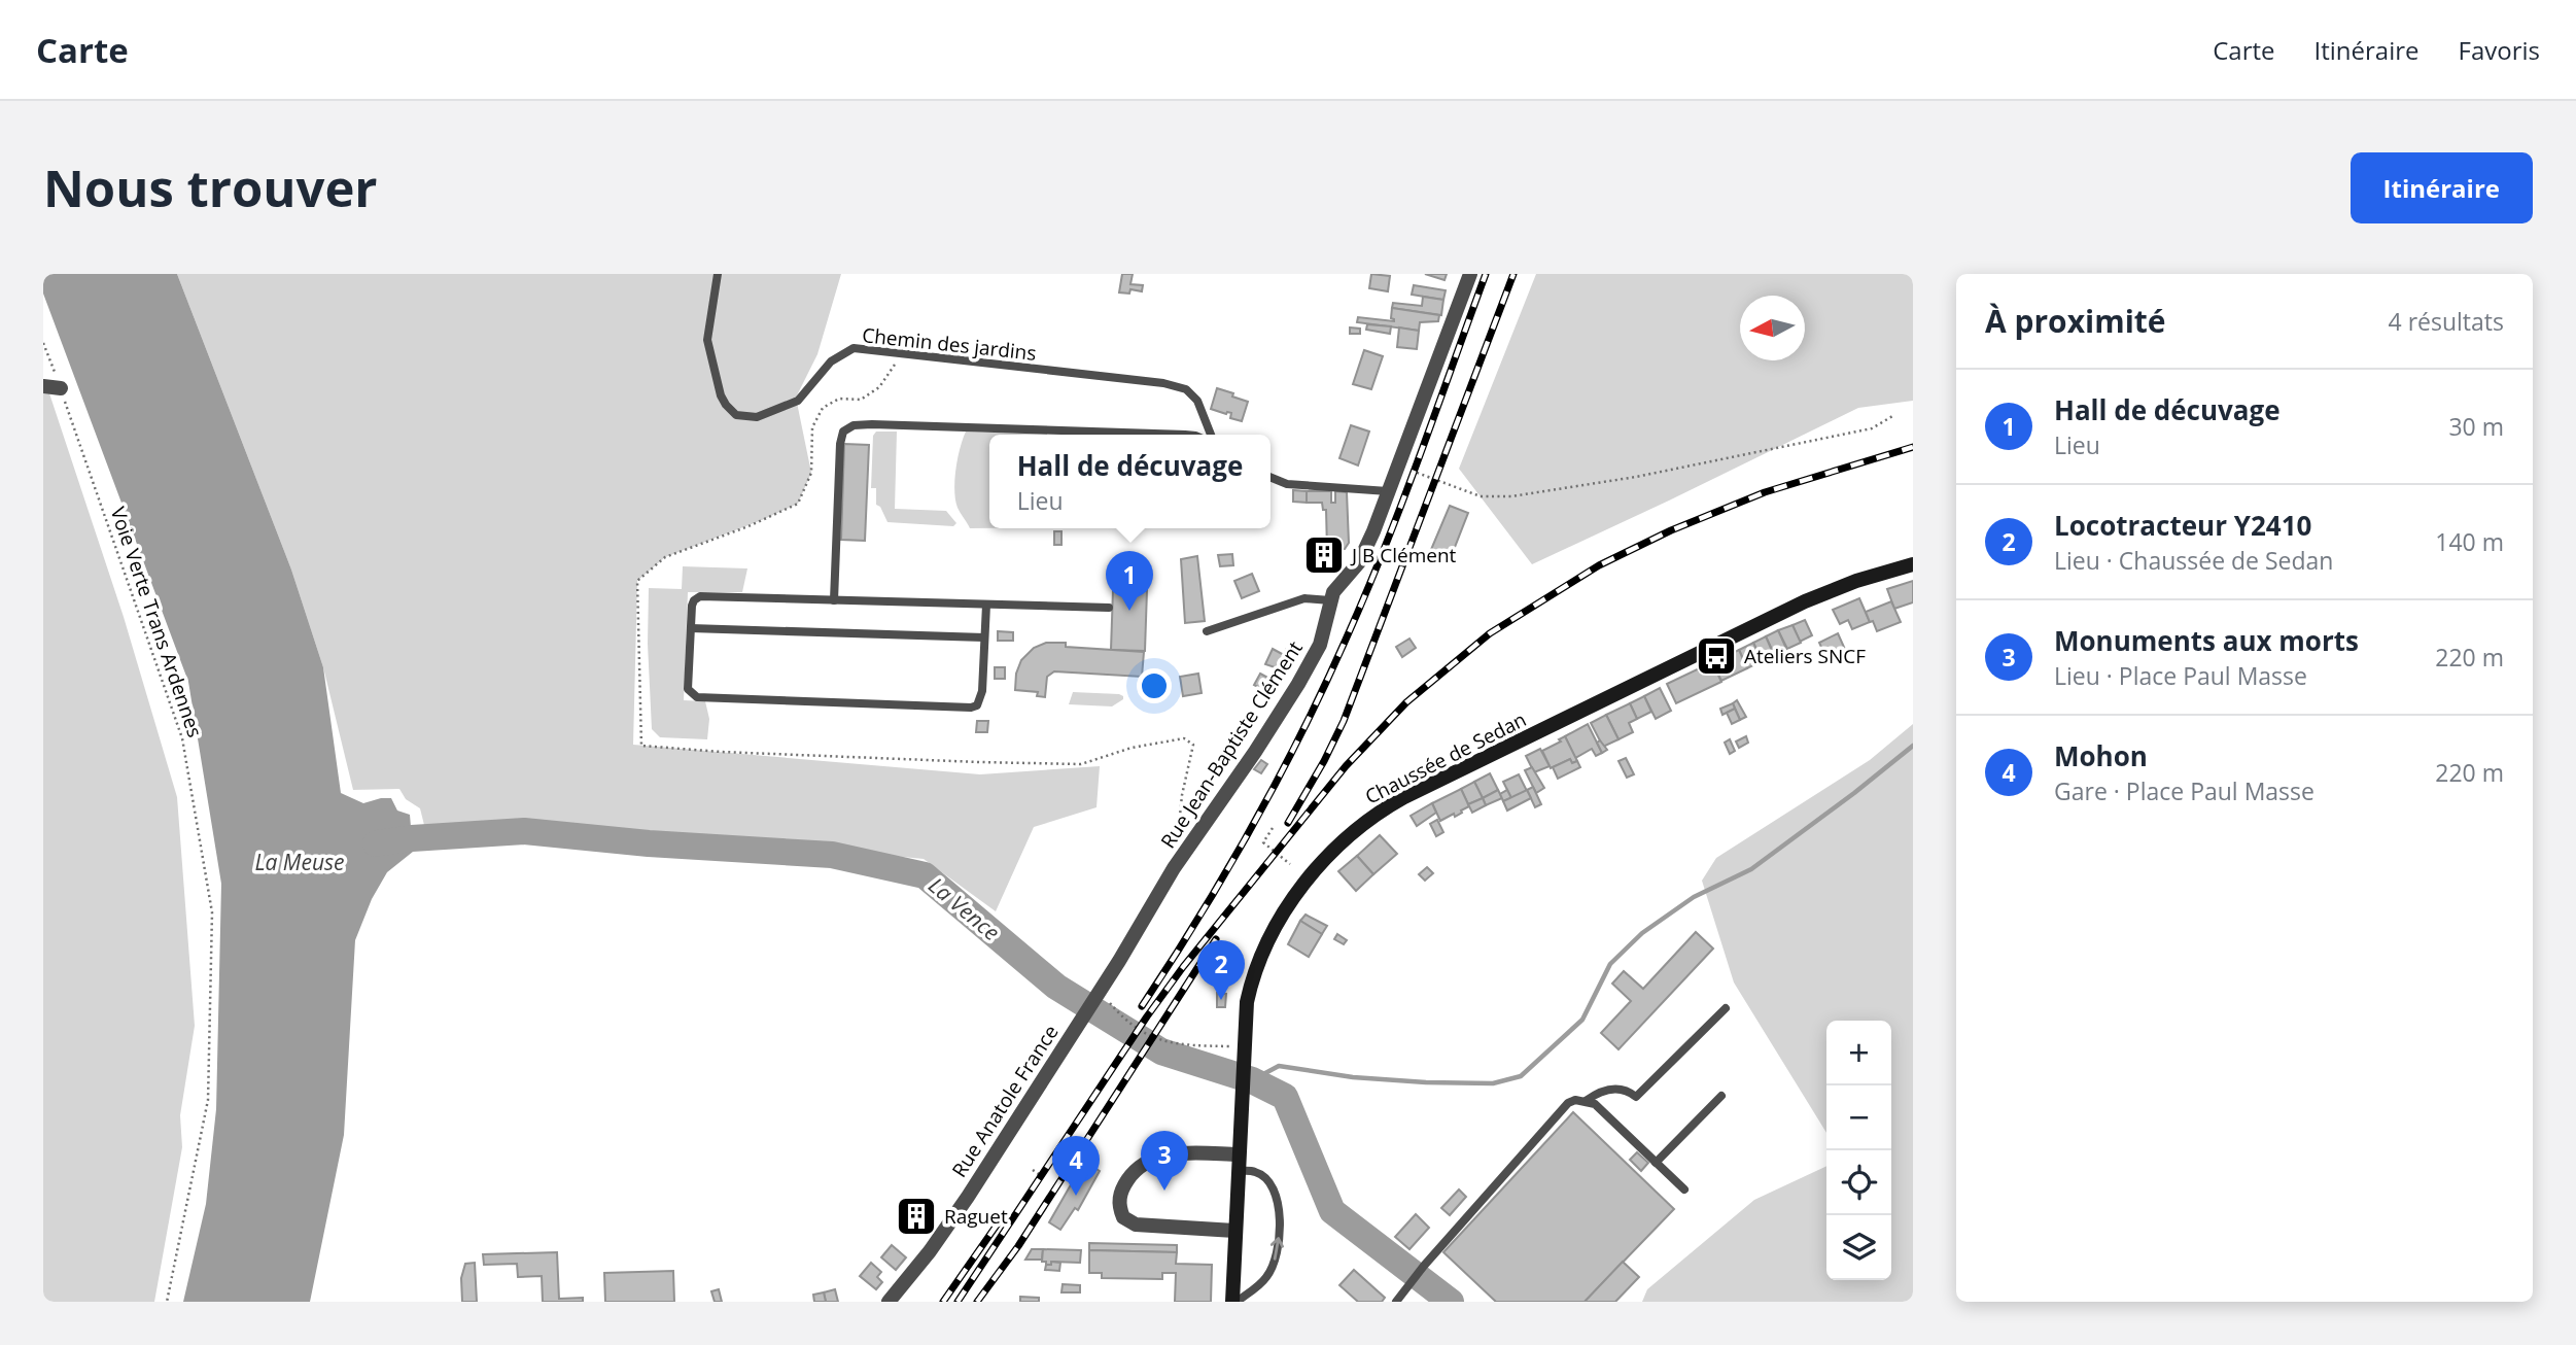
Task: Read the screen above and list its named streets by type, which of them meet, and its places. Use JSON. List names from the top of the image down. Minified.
{"streets":{"main road":["Chaussée de Sedan"],"street":["Rue Jean-Baptiste Clément","Rue Anatole France"],"lane":["Chemin des jardins"],"path":["Voie Verte Trans Ardennes"]},"crossings":[["Rue Jean-Baptiste Clément","Rue Anatole France"]],"water":["La Meuse","La Vence"],"places":{"building":["J B Clément","Raguet"],"bus stop":["Ateliers SNCF"]},"north":"left","page":{"header":"Carte","nav":["Carte","Itinéraire","Favoris"],"buttons":"Itinéraire","title":"Nous trouver","heading":["À proximité","4 résultats"],"list":[{"mark":"1","name":"Hall de décuvage","note":"Lieu","value":"30 m"},{"mark":"2","name":"Locotracteur Y2410","note":"Lieu · Chaussée de Sedan","value":"140 m"},{"mark":"3","name":"Monuments aux morts","note":"Lieu · Place Paul Masse","value":"220 m"},{"mark":"4","name":"Mohon","note":"Gare · Place Paul Masse","value":"220 m"}],"popup":["Hall de décuvage","Lieu"],"pins":["1","2","3","4"],"map_buttons":["+","−"]}}
